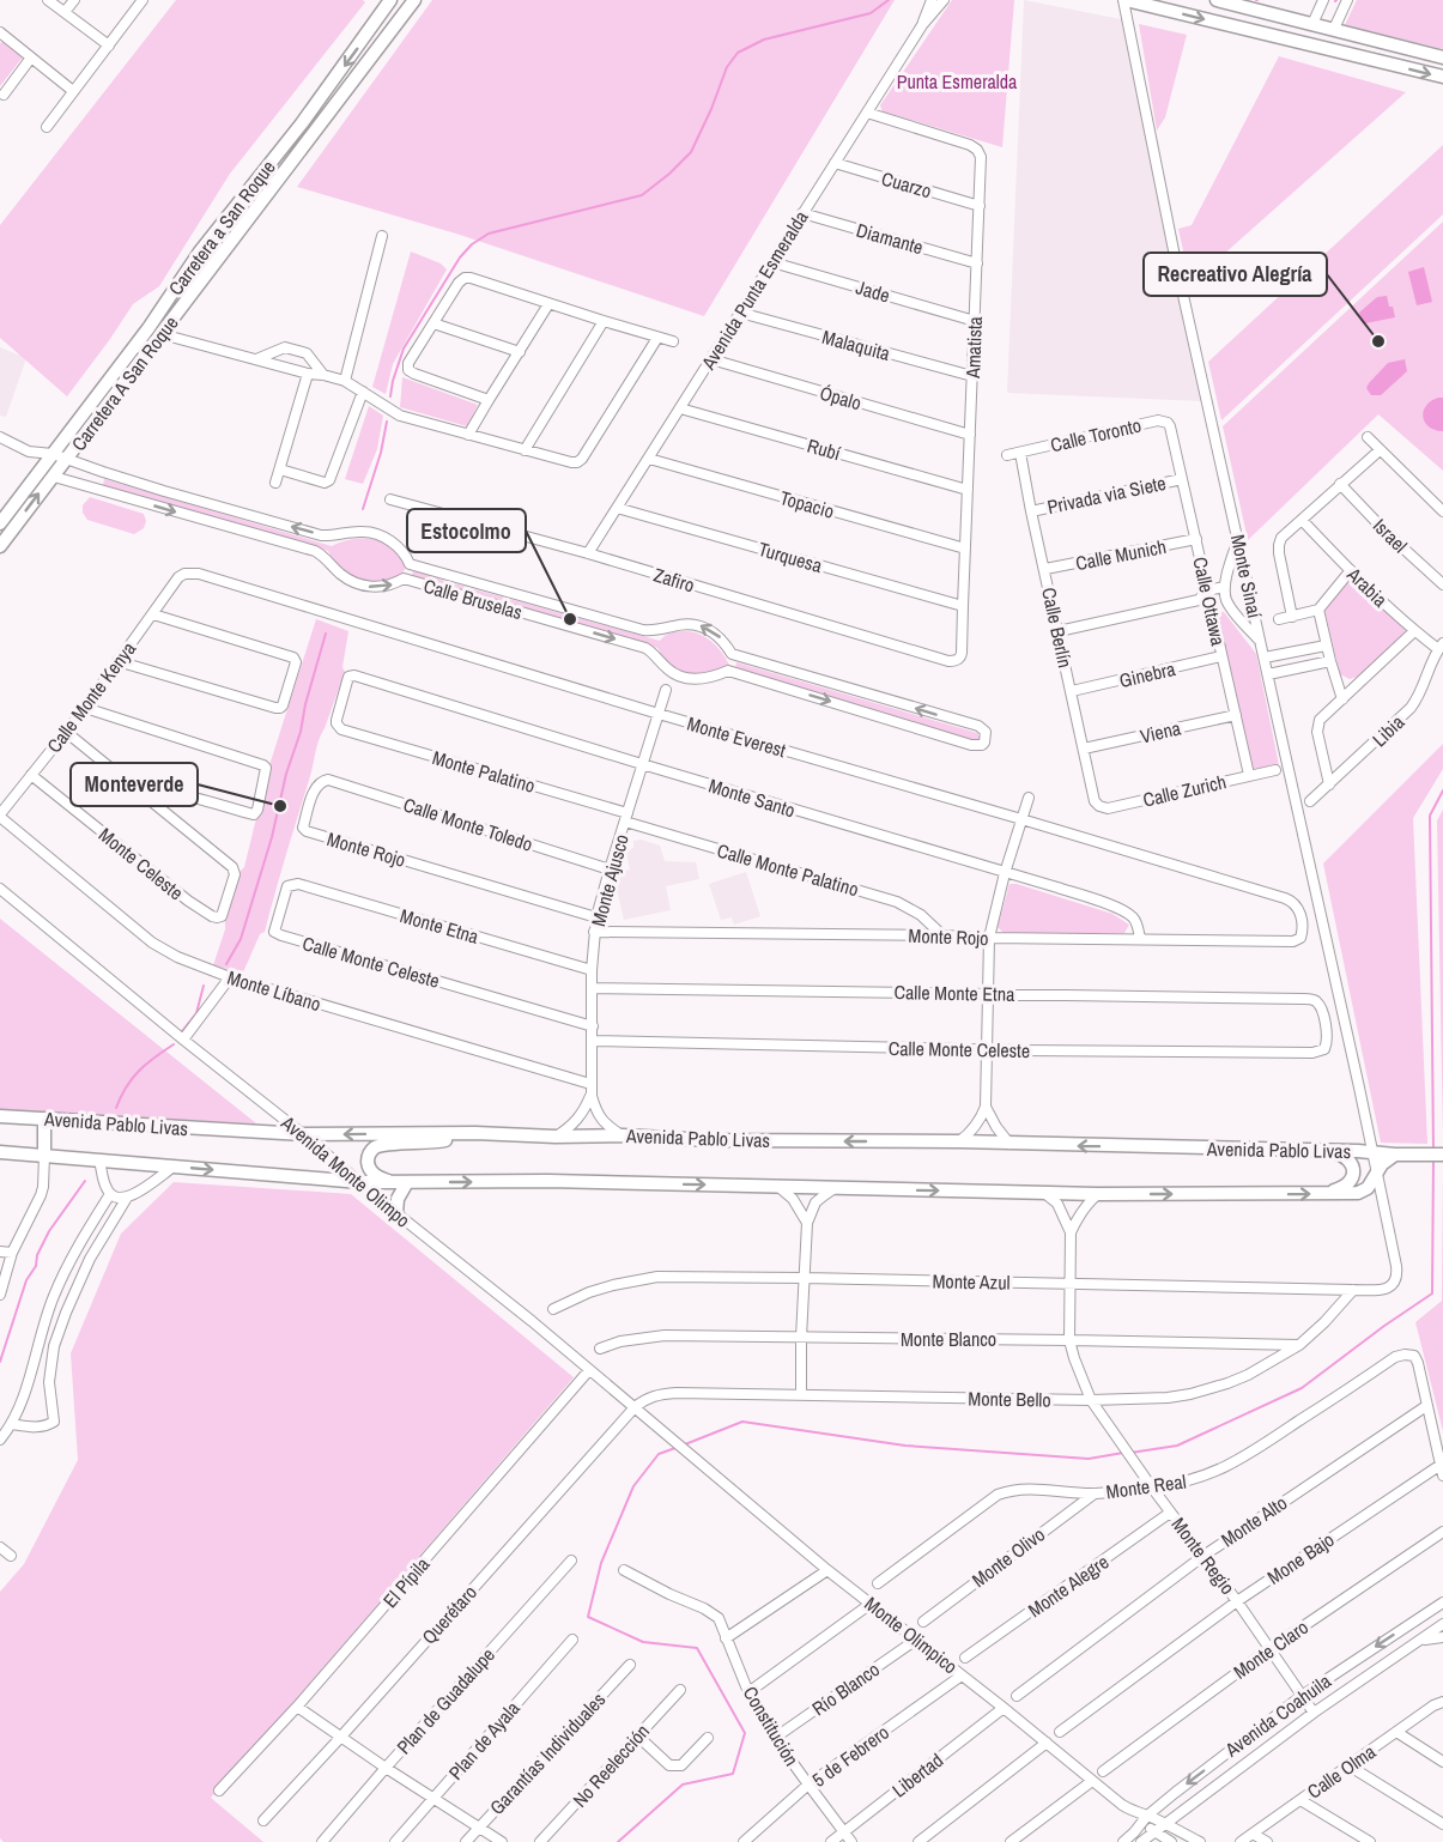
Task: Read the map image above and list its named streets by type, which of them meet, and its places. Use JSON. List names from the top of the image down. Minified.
{"streets":{"main road":["Carretera a San Roque","Carretera A San Roque","Avenida Pablo Livas"],"street":["Cuarzo","Diamante","Avenida Punta Esmeralda","Jade","Malaquita","Amatista","Ópalo","Calle Toronto","Rubí","Privada via Siete","Topacio","Israel","Calle Munich","Turquesa","Monte Sinaí","Zafiro","Arabia","Calle Bruselas","Calle Ottawa","Calle Berlín","Ginebra","Calle Monte Kenya","Libia","Viena","Monte Everest","Monte Palatino","Calle Zurich","Monte Santo","Calle Monte Toledo","Monte Rojo","Monte Celeste","Calle Monte Palatino","Monte Ajusco","Monte Etna","Calle Monte Celeste","Monte Líbano","Calle Monte Etna","Avenida Monte Olimpo","Monte Azul","Monte Blanco","Monte Bello","Monte Real","Monte Alto","Monte Regio","Monte Olivo","Mone Bajo","El Pípila","Monte Alegre","Querétaro","Monte Olimpico","Monte Claro","Río Blanco","Plan de Guadalupe","Avenida Coahuila","Constitución","Plan de Ayala","Garantías Individuales","5 de Febrero","No Reelección","Calle Olma","Libertad"]},"crossings":[["Cuarzo","Avenida Punta Esmeralda"],["Cuarzo","Amatista"],["Carretera a San Roque","Carretera A San Roque"],["Carretera a San Roque","Calle Bruselas"],["Diamante","Avenida Punta Esmeralda"],["Diamante","Amatista"],["Avenida Punta Esmeralda","Jade"],["Avenida Punta Esmeralda","Malaquita"],["Avenida Punta Esmeralda","Amatista"],["Avenida Punta Esmeralda","Ópalo"],["Avenida Punta Esmeralda","Rubí"],["Avenida Punta Esmeralda","Topacio"],["Avenida Punta Esmeralda","Turquesa"],["Avenida Punta Esmeralda","Zafiro"],["Jade","Amatista"],["Malaquita","Amatista"],["Amatista","Ópalo"],["Amatista","Rubí"],["Amatista","Topacio"],["Amatista","Turquesa"],["Amatista","Zafiro"],["Carretera A San Roque","Calle Bruselas"],["Calle Toronto","Calle Ottawa"],["Calle Toronto","Calle Berlín"],["Privada via Siete","Calle Ottawa"],["Privada via Siete","Calle Berlín"],["Calle Munich","Calle Ottawa"],["Calle Munich","Calle Berlín"],["Monte Sinaí","Avenida Pablo Livas"],["Monte Sinaí","Monte Azul"],["Arabia","Libia"],["Calle Ottawa","Ginebra"],["Calle Ottawa","Viena"],["Calle Ottawa","Calle Zurich"],["Calle Berlín","Ginebra"],["Calle Berlín","Viena"],["Calle Berlín","Calle Zurich"],["Calle Monte Kenya","Monte Everest"],["Calle Monte Kenya","Monte Celeste"],["Calle Monte Kenya","Monte Líbano"],["Monte Everest","Monte Rojo"],["Monte Everest","Monte Ajusco"],["Monte Palatino","Monte Santo"],["Monte Palatino","Calle Monte Palatino"],["Monte Palatino","Monte Ajusco"],["Monte Santo","Monte Rojo"],["Monte Santo","Monte Ajusco"],["Calle Monte Toledo","Monte Rojo"],["Calle Monte Toledo","Monte Ajusco"],["Monte Rojo","Calle Monte Palatino"],["Monte Rojo","Monte Ajusco"],["Calle Monte Palatino","Monte Ajusco"],["Monte Ajusco","Monte Etna"],["Monte Ajusco","Calle Monte Celeste"],["Monte Ajusco","Monte Líbano"],["Monte Ajusco","Calle Monte Etna"],["Monte Etna","Calle Monte Celeste"],["Calle Monte Celeste","Calle Monte Etna"],["Avenida Pablo Livas","Avenida Monte Olimpo"],["Avenida Pablo Livas","Monte Regio"],["Avenida Monte Olimpo","Monte Bello"],["Avenida Monte Olimpo","El Pípila"],["Avenida Monte Olimpo","Querétaro"],["Avenida Monte Olimpo","Monte Olimpico"],["Monte Azul","Monte Bello"],["Monte Azul","Monte Regio"],["Monte Blanco","Monte Bello"],["Monte Blanco","Monte Regio"],["Monte Bello","Monte Regio"],["Monte Bello","Querétaro"],["Monte Real","Monte Alto"],["Monte Real","Monte Regio"],["Monte Real","Monte Olivo"],["Monte Alto","Monte Regio"],["Monte Regio","Mone Bajo"],["Monte Regio","Monte Alegre"],["Monte Regio","Monte Claro"],["Monte Regio","Avenida Coahuila"],["Monte Olimpico","Río Blanco"],["Monte Olimpico","Avenida Coahuila"],["Monte Olimpico","5 de Febrero"],["Monte Olimpico","Libertad"],["Río Blanco","Constitución"],["Constitución","5 de Febrero"],["Constitución","Libertad"]],"parks":["Punta Esmeralda"],"places":["Recreativo Alegría","Estocolmo","Monteverde"]}
